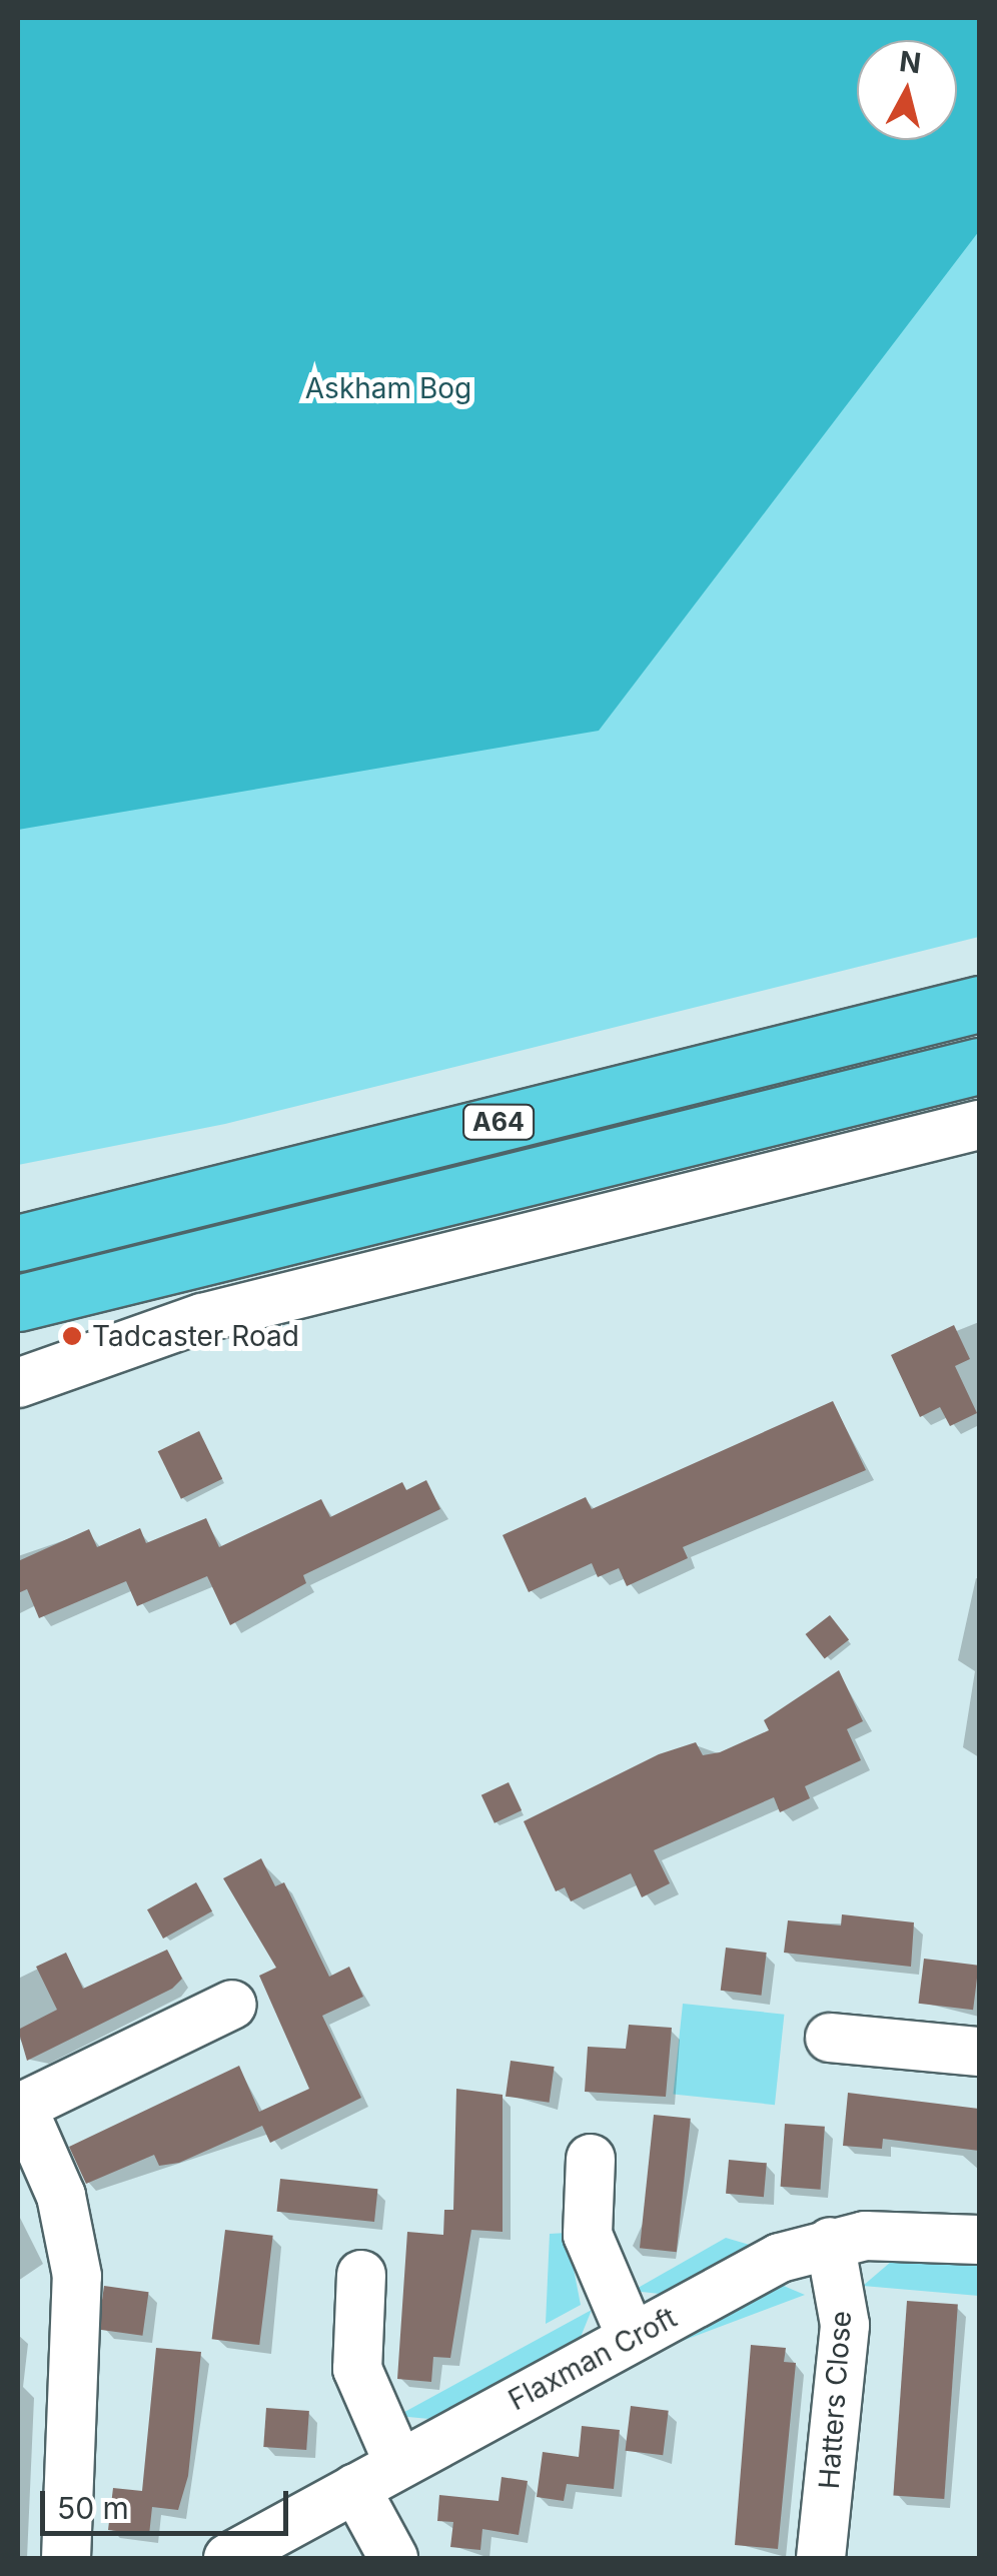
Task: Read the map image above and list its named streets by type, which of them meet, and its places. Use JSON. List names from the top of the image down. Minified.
{"streets":{"highway":["A64"],"street":["Flaxman Croft","Hatters Close"]},"crossings":[["Flaxman Croft","Hatters Close"]],"parks":["Askham Bog"],"places":["Tadcaster Road"],"scale_bar":"50 m","north":"top"}
